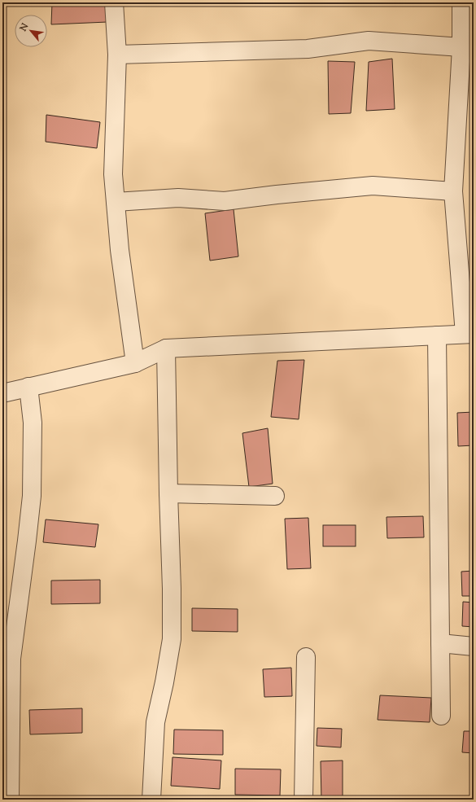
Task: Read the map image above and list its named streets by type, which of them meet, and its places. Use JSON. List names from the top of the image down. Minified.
{"north":"top left"}
